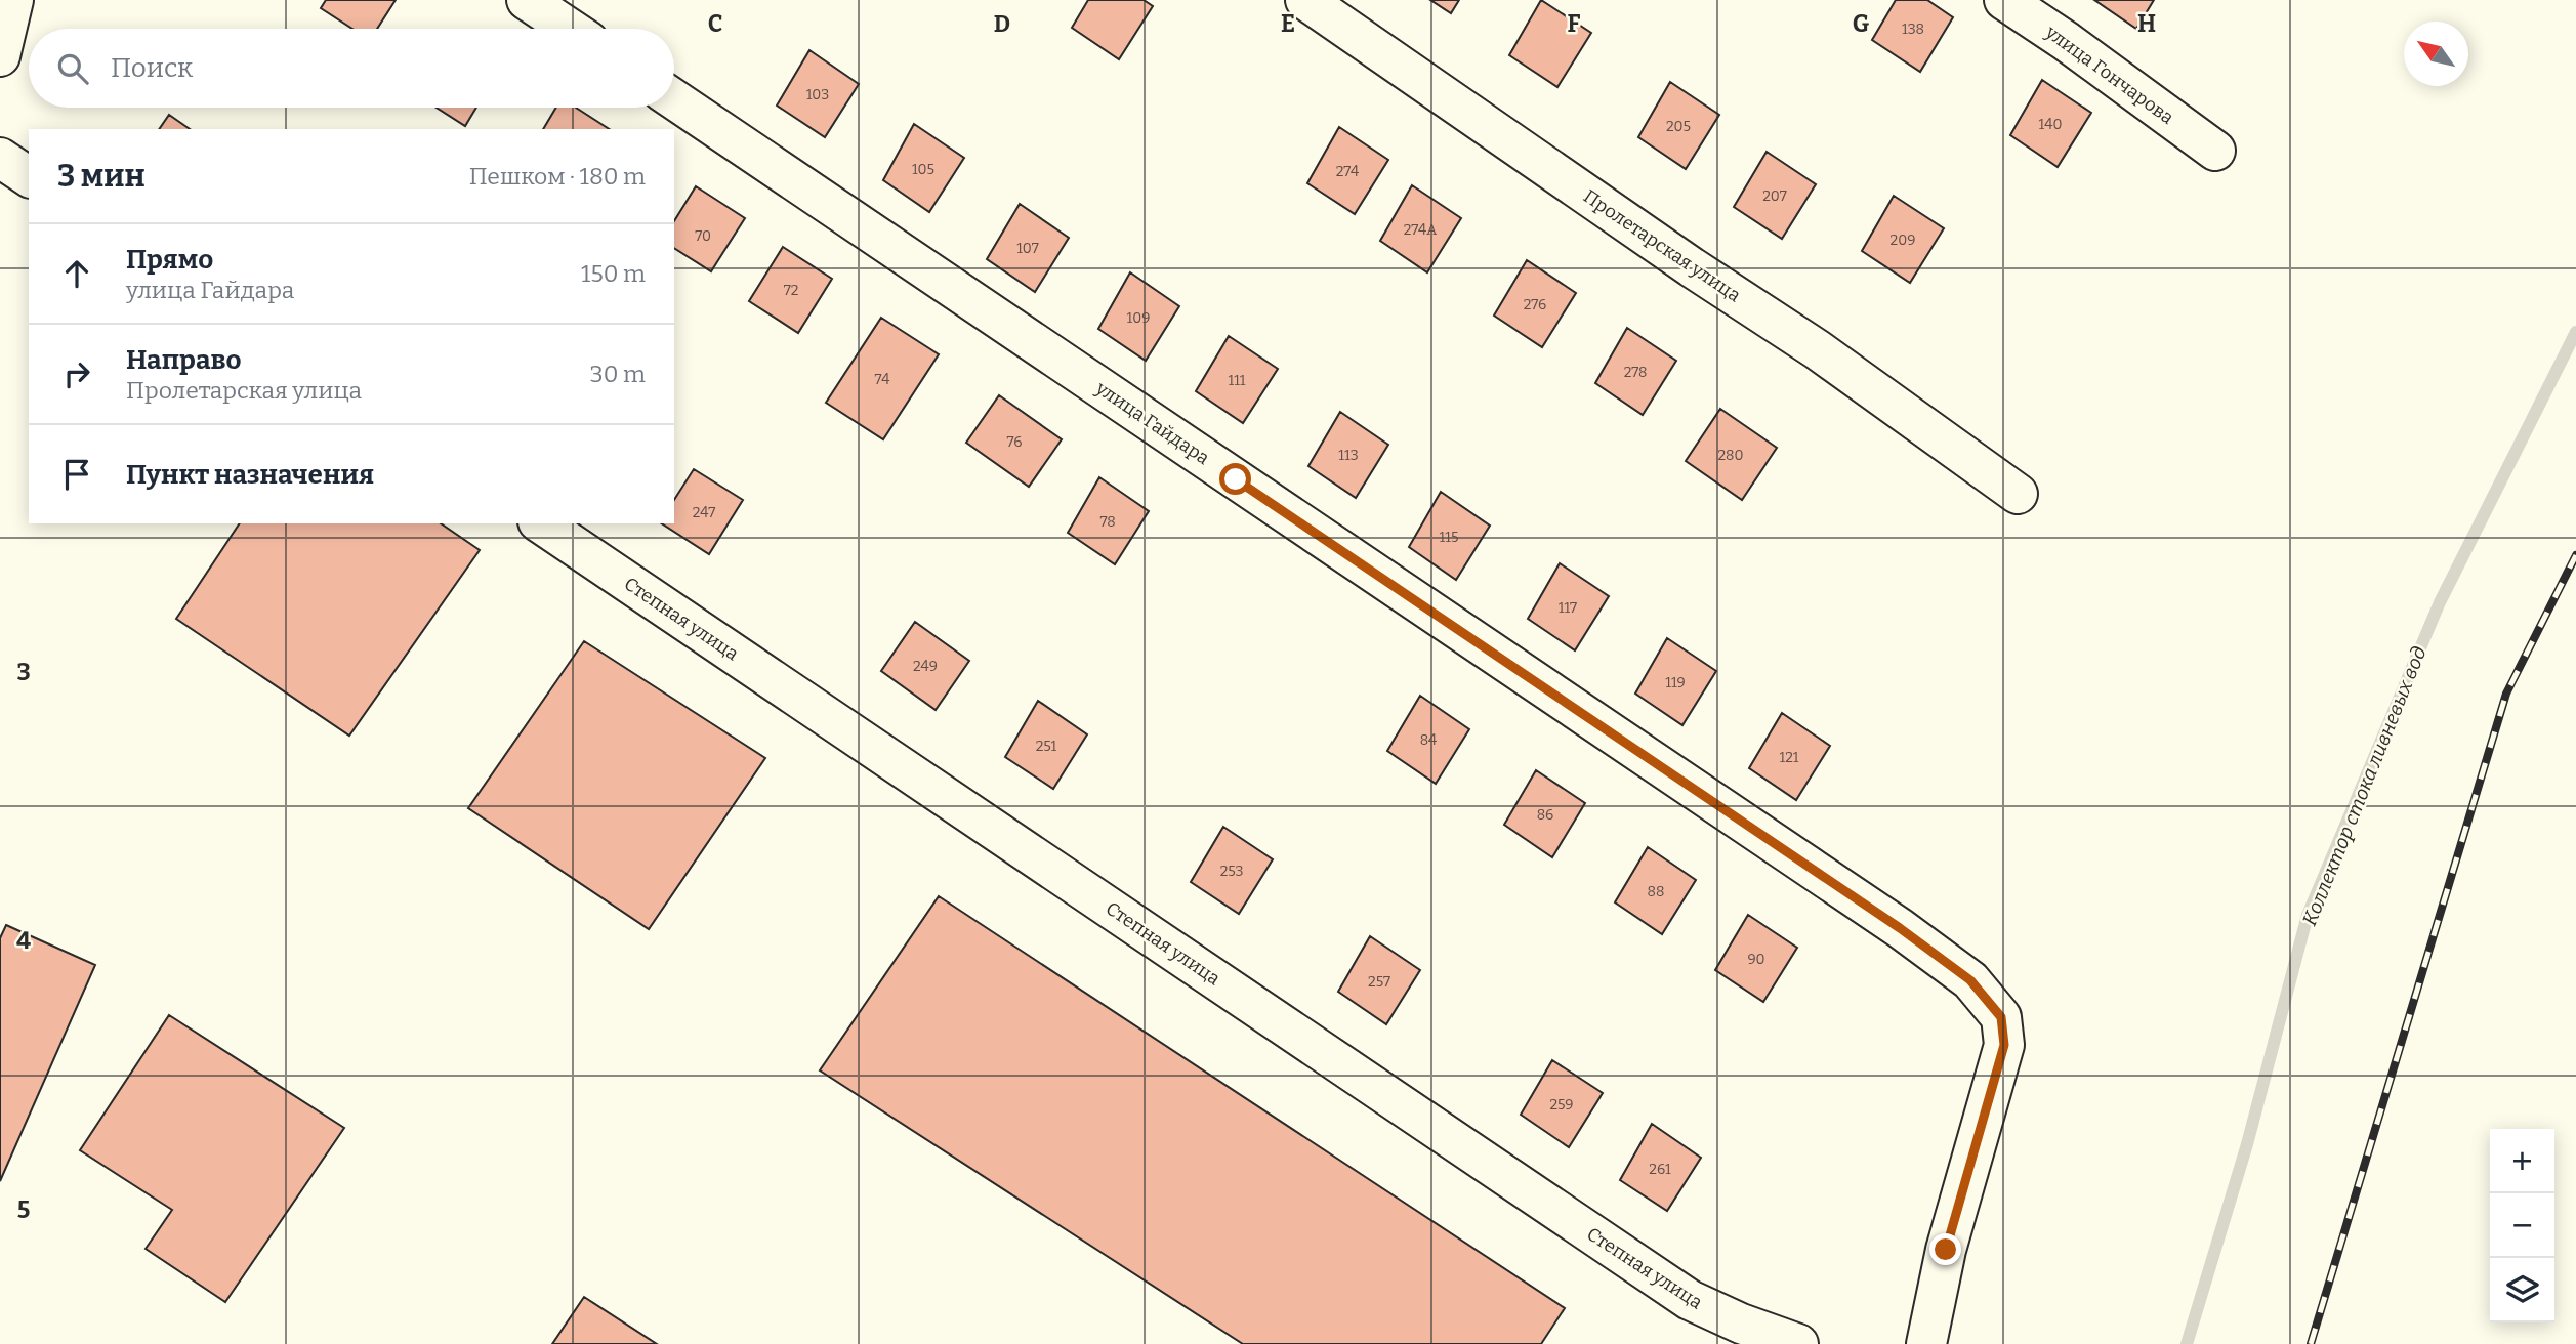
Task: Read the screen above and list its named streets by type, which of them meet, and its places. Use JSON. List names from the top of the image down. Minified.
{"streets":{"street":["улица Гончарова","Пролетарская улица","улица Гайдара","Степная улица"]},"water":["Коллектор стока ливневых вод"],"house_numbers":["138","103","140","205","105","274","207","274А","70","209","107","72","276","109","278","74","111","76","113","280","247","78","115","117","249","119","84","251","121","86","253","88","90","257","259","261"],"north":"top left","page":{"search":"Поиск","heading":["3 мин","Пешком · 180 m"],"list":[["Прямо","улица Гайдара","150 m"],["Направо","Пролетарская улица","30 m"],"Пункт назначения"],"map_buttons":["+","−"]},"grid":{"columns":["C","D","E","F","G","H"],"rows":["3","4","5"]}}
